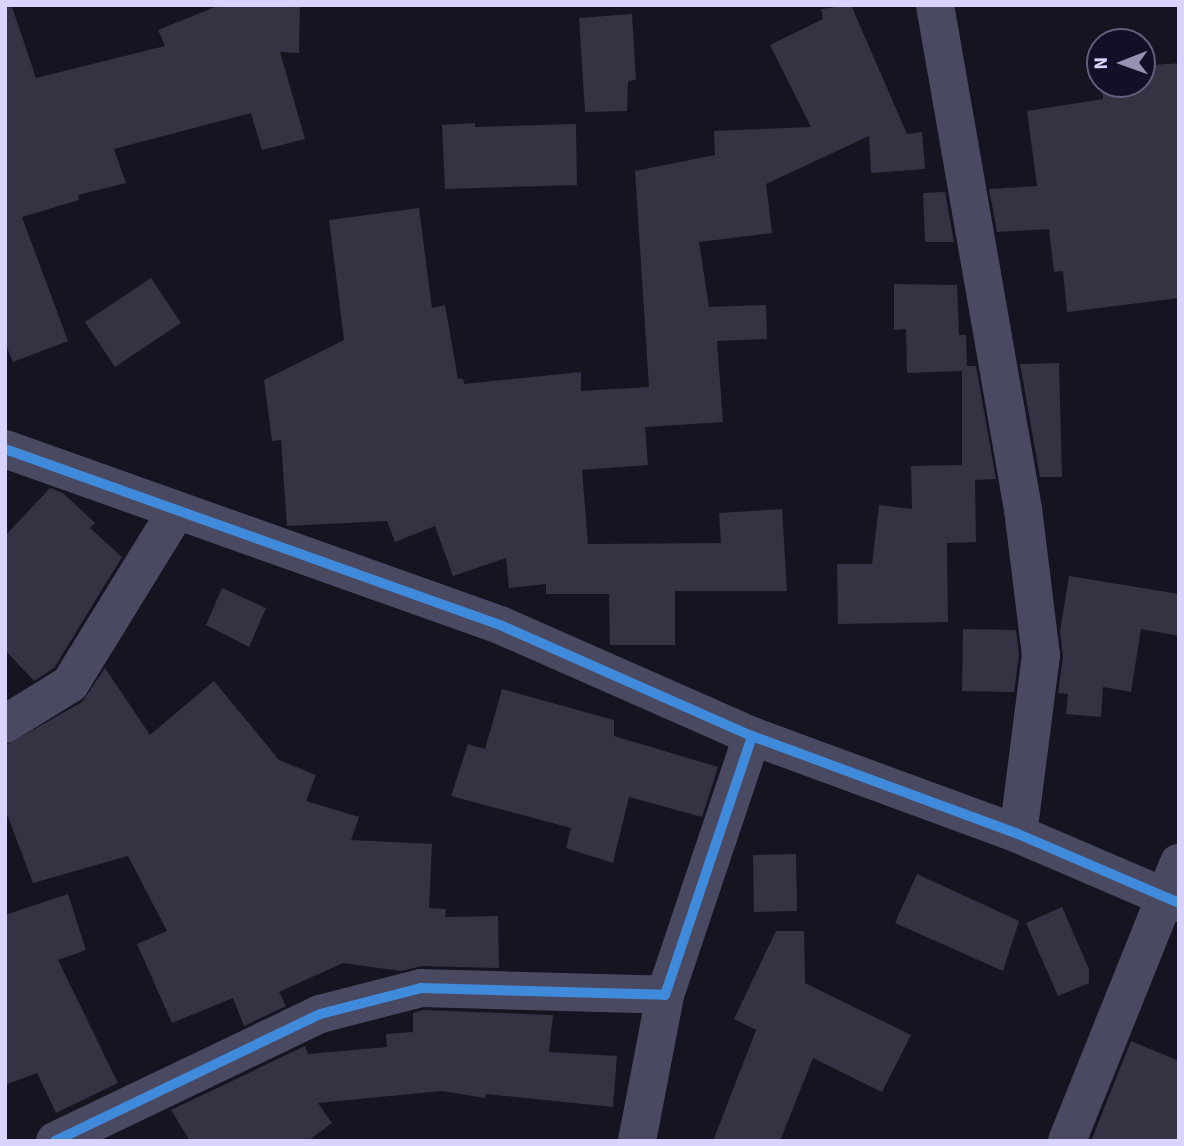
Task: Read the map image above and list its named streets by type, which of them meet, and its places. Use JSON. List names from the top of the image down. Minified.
{"north":"left"}
